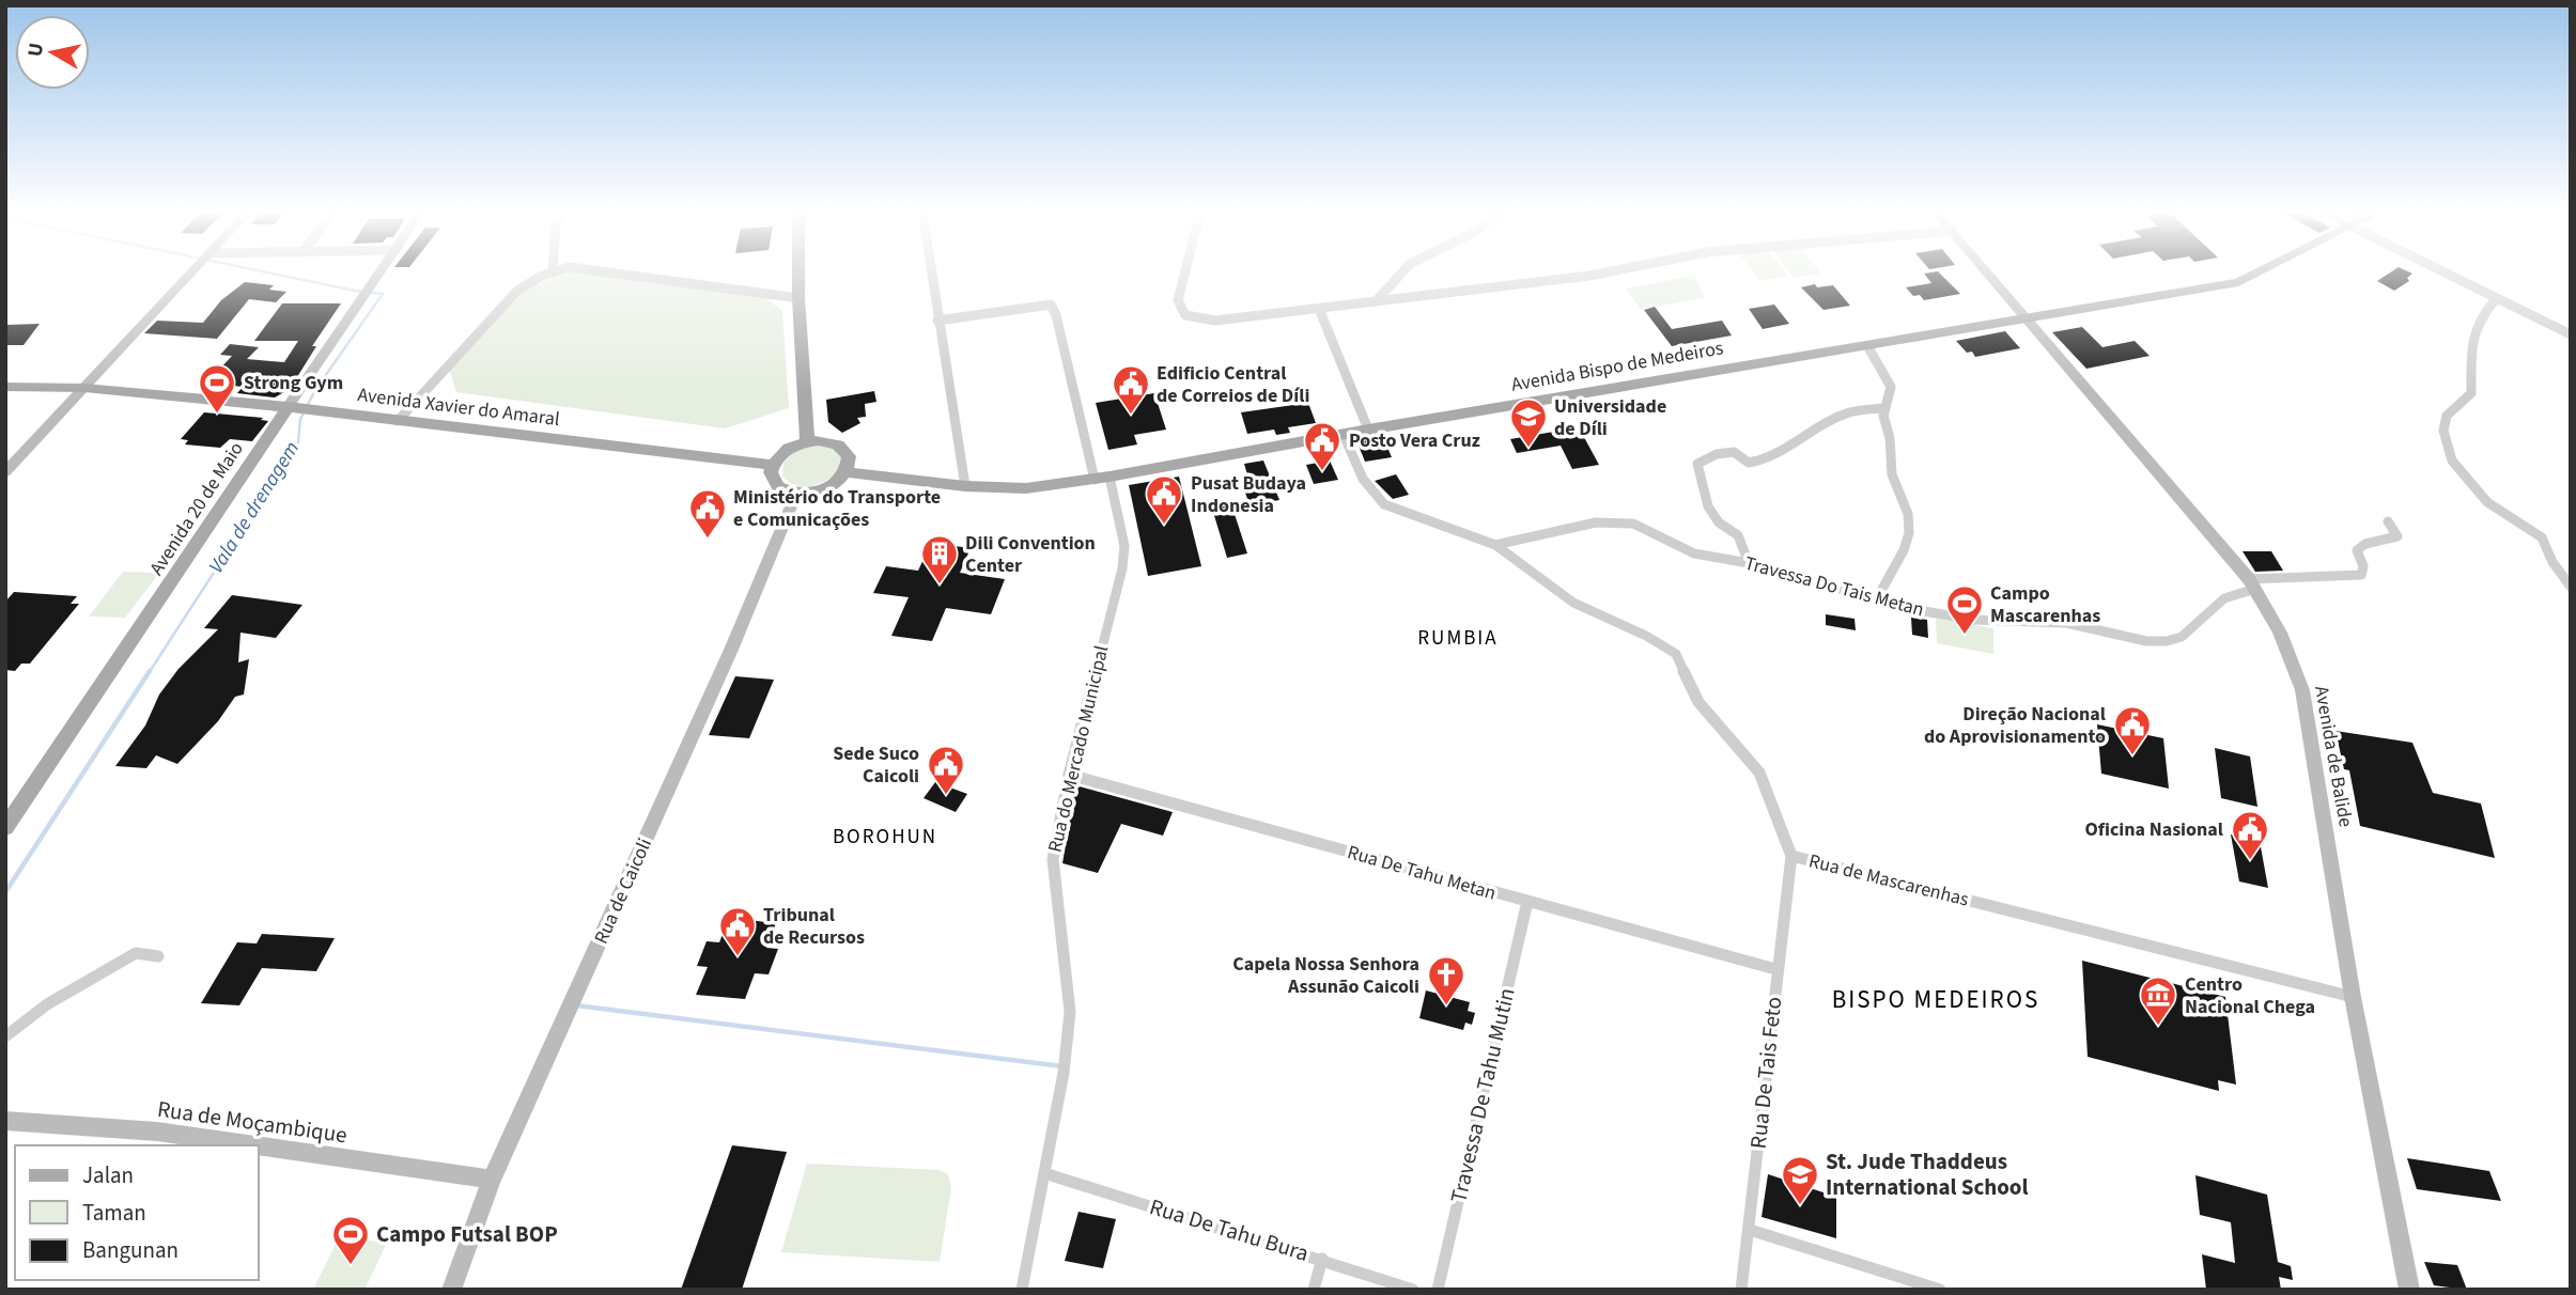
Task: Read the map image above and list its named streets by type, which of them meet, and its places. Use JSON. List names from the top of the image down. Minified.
{"streets":{"main road":["Avenida Bispo de Medeiros","Avenida Xavier do Amaral","Avenida 20 de Maio","Avenida de Balide","Rua de Caicoli","Rua de Moçambique"],"street":["Travessa Do Tais Metan","Rua do Mercado Municipal","Rua De Tahu Metan","Rua de Mascarenhas","Rua De Tais Feto","Travessa De Tahu Mutin","Rua De Tahu Bura"]},"crossings":[["Avenida Bispo de Medeiros","Avenida Xavier do Amaral"],["Avenida Bispo de Medeiros","Rua do Mercado Municipal"],["Avenida Bispo de Medeiros","Avenida de Balide"],["Avenida Bispo de Medeiros","Rua de Mascarenhas"],["Avenida Bispo de Medeiros","Rua de Caicoli"],["Avenida Xavier do Amaral","Avenida 20 de Maio"],["Avenida Xavier do Amaral","Rua de Caicoli"],["Travessa Do Tais Metan","Avenida de Balide"],["Travessa Do Tais Metan","Rua de Mascarenhas"],["Rua do Mercado Municipal","Rua De Tahu Metan"],["Rua do Mercado Municipal","Rua De Tahu Bura"],["Avenida de Balide","Rua de Mascarenhas"],["Rua De Tahu Metan","Rua De Tais Feto"],["Rua De Tahu Metan","Travessa De Tahu Mutin"],["Rua de Mascarenhas","Rua De Tais Feto"],["Rua de Caicoli","Rua de Moçambique"]],"districts":["RUMBIA","BOROHUN","BISPO MEDEIROS"],"water":["Vala de drenagem"],"places":{"sports":["Strong Gym","Campo Mascarenhas","Campo Futsal BOP"],"public building":["Edificio Central de Correios de Díli","Posto Vera Cruz","Pusat Budaya Indonesia","Ministério do Transporte e Comunicações","Direção Nacional do Aprovisionamento","Sede Suco Caicoli","Oficina Nasional","Tribunal de Recursos"],"school or university":["Universidade de Díli","St. Jude Thaddeus International School"],"building":["Dili Convention Center"],"church":["Capela Nossa Senhora Assunão Caicoli"],"museum":["Centro Nacional Chega"]},"legend":["Jalan","Taman","Bangunan"],"north":"left"}
